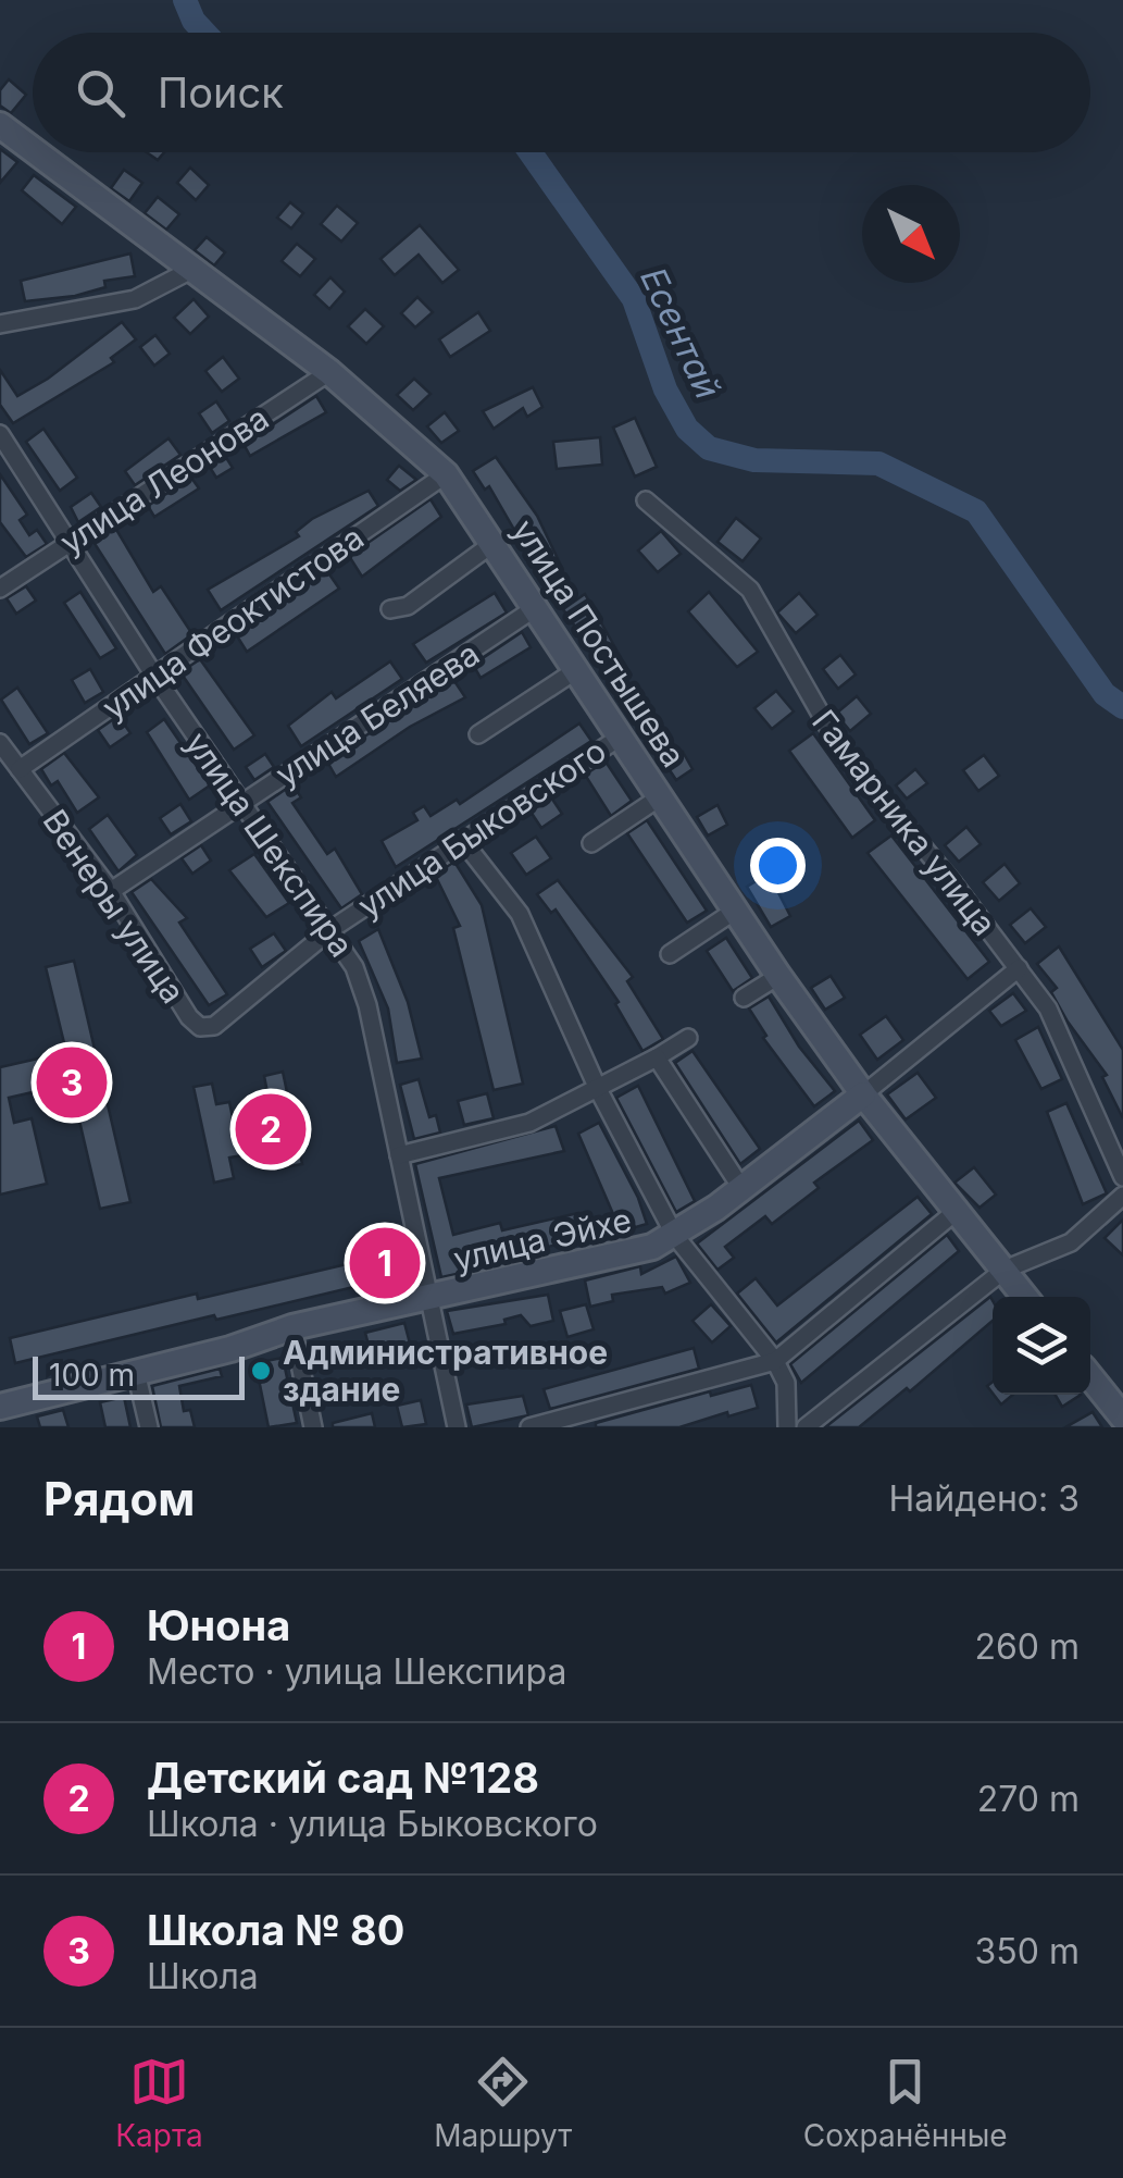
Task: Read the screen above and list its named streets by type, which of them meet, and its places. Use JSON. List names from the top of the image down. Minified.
{"streets":{"street":["улица Леонова","улица Феоктистова","улица Постышева","улица Беляева","Гамарника улица","улица Быковского","улица Шекспира","Венеры улица","улица Эйхе"]},"crossings":[["улица Леонова","улица Постышева"],["улица Леонова","улица Шекспира"],["улица Феоктистова","улица Постышева"],["улица Феоктистова","улица Шекспира"],["улица Феоктистова","Венеры улица"],["улица Постышева","улица Беляева"],["улица Постышева","улица Быковского"],["улица Постышева","улица Эйхе"],["улица Беляева","улица Шекспира"],["улица Беляева","Венеры улица"],["Гамарника улица","улица Эйхе"],["улица Быковского","улица Шекспира"],["улица Быковского","Венеры улица"],["улица Шекспира","улица Эйхе"]],"water":["Есентай"],"places":["Административное здание"],"scale_bar":"100 m","north":"bottom right","page":{"search":"Поиск","pins":["3","2","1"],"scale":"100 m","heading":["Рядом","Найдено: 3"],"list":[{"mark":"1","name":"Юнона","note":"Место · улица Шекспира","value":"260 m"},{"mark":"2","name":"Детский сад №128","note":"Школа · улица Быковского","value":"270 m"},{"mark":"3","name":"Школа № 80","note":"Школа","value":"350 m"}],"nav":["Карта","Маршрут","Сохранённые"]}}
